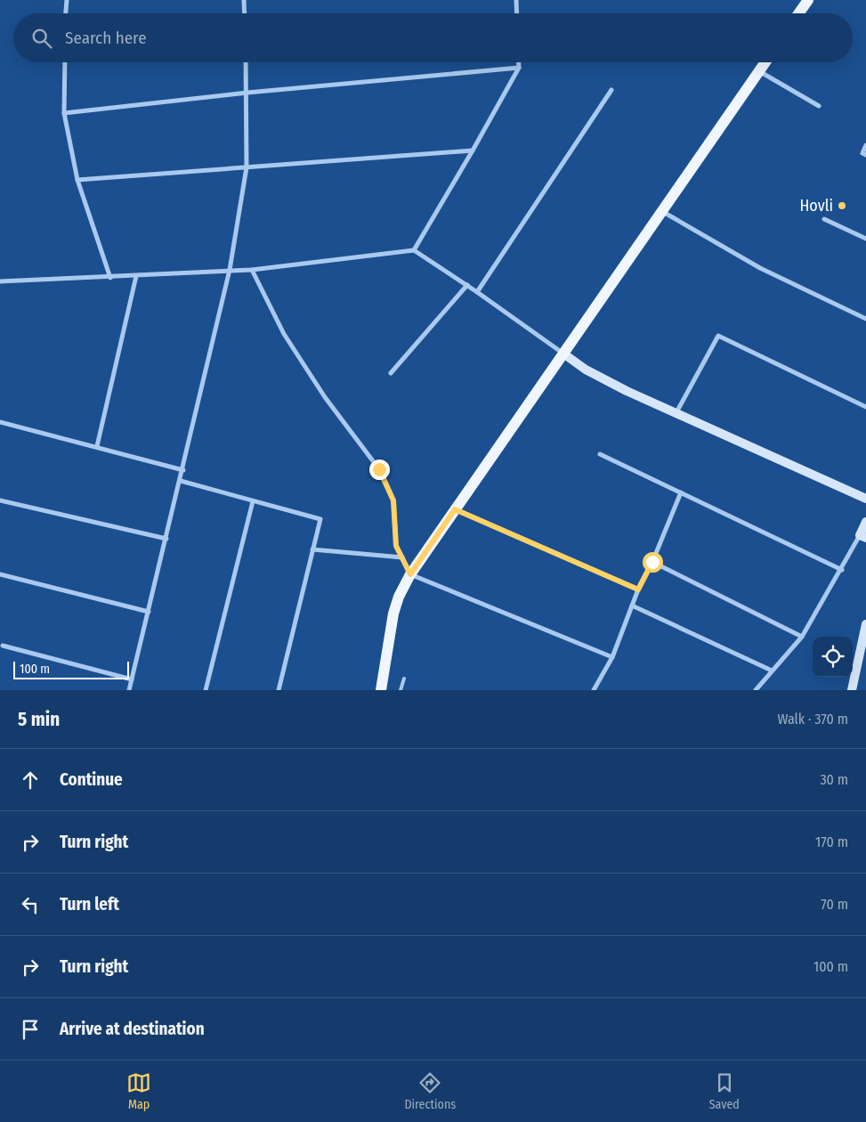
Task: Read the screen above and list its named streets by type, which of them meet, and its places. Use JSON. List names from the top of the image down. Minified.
{"places":["Hovli"],"scale_bar":"100 m","page":{"search":"Search here","scale":"100 m","heading":["5 min","Walk · 370 m"],"list":[["Continue","30 m"],["Turn right","170 m"],["Turn left","70 m"],["Turn right","100 m"],"Arrive at destination"],"nav":["Map","Directions","Saved"]}}
